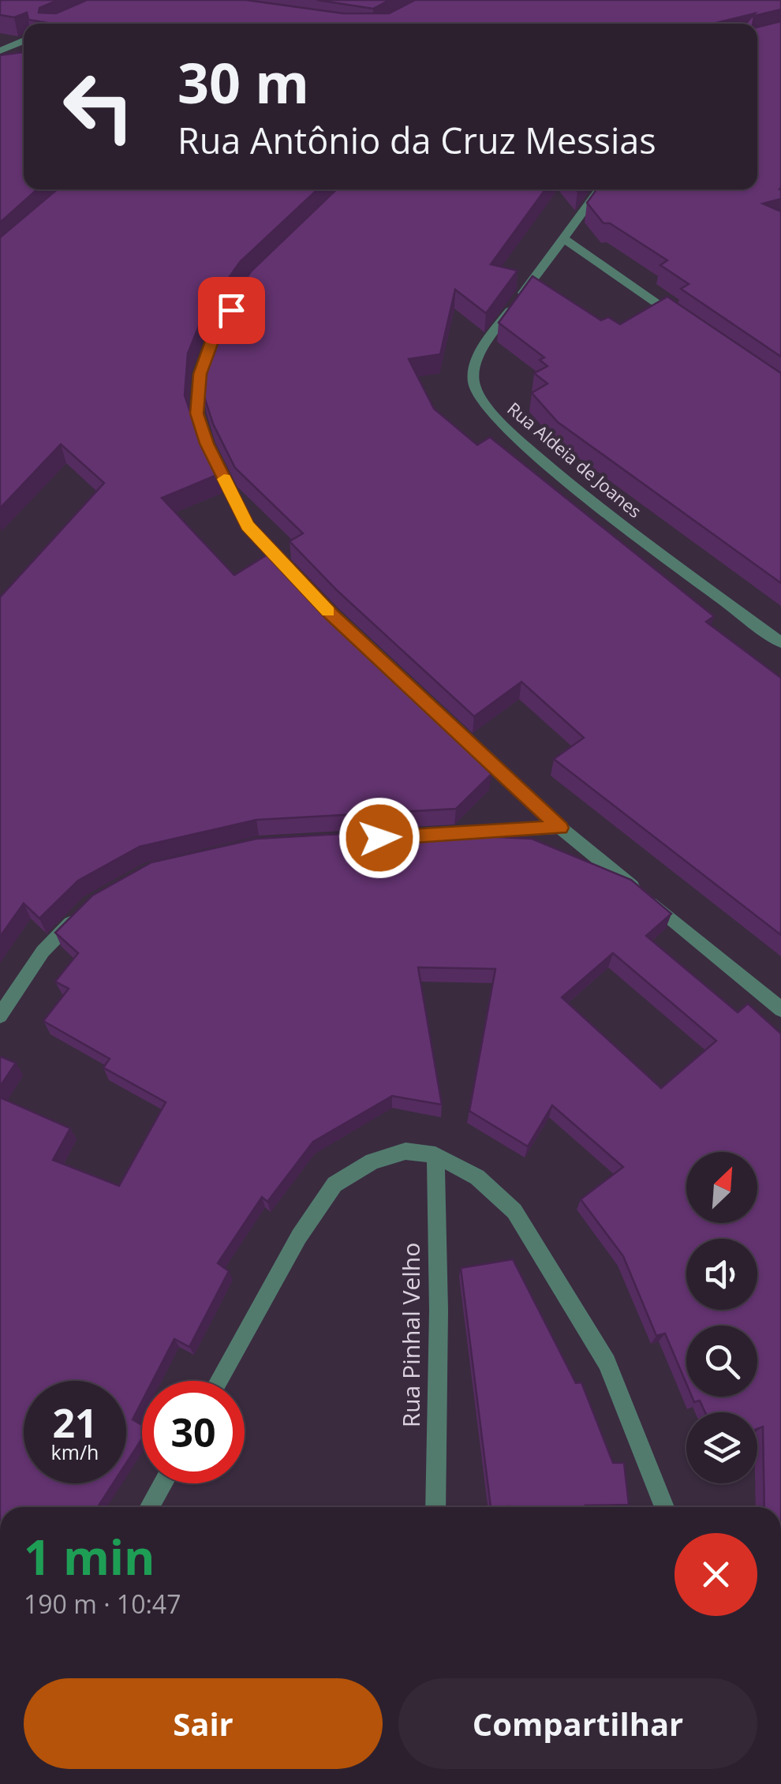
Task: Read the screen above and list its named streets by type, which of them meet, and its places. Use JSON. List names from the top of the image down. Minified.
{"streets":{"street":["Rua Aldeia de Joanes","Rua Pinhal Velho"]},"north":"top right","page":{"turn":["30 m","Rua Antônio da Cruz Messias"],"speed":"21 km/h","limit":"30","heading":["1 min","190 m · 10:47"],"buttons":["Sair","Compartilhar"]}}
